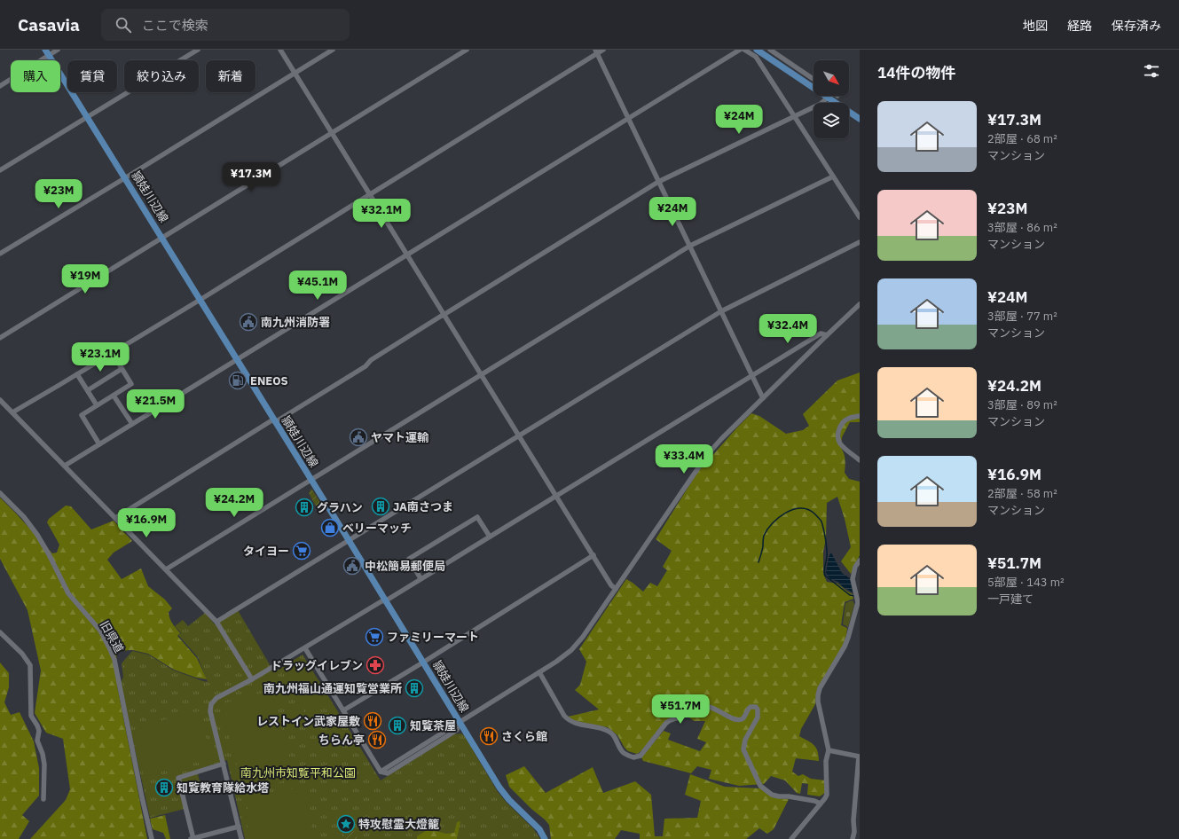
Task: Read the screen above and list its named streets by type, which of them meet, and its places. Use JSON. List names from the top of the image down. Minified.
{"streets":{"main road":["頴娃川辺線"],"street":["旧県道"]},"parks":["南九州市知覧平和公園"],"places":{"public building":["南九州消防署","ヤマト運輸","中松簡易郵便局"],"fuel station":["ENEOS"],"building":["JA南さつま","グラハン","南九州福山通運知覧営業所","知覧茶屋","知覧教育隊給水塔"],"shop":["ベリーマッチ"],"supermarket":["タイヨー","ファミリーマート"],"pharmacy":["ドラッグイレブン"],"restaurant":["レストイン武家屋敷","さくら館","ちらん亭"],"place":["特攻慰霊大燈籠"]},"north":"bottom right","page":{"header":"Casavia","search":"ここで検索","nav":["地図","経路","保存済み"],"heading":"14件の物件","chip":["購入","賃貸","絞り込み","新着"],"list":[{"name":"¥17.3M","note":"2部屋 · 68 m² · マンション"},{"name":"¥23M","note":"3部屋 · 86 m² · マンション"},{"name":"¥24M","note":"3部屋 · 77 m² · マンション"},{"name":"¥24.2M","note":"3部屋 · 89 m² · マンション"},{"name":"¥16.9M","note":"2部屋 · 58 m² · マンション"},{"name":"¥51.7M","note":"5部屋 · 143 m² · 一戸建て"}],"price":["¥24M","¥17.3M","¥23M","¥24M","¥32.1M","¥19M","¥45.1M","¥32.4M","¥23.1M","¥21.5M","¥33.4M","¥24.2M","¥16.9M","¥51.7M"]}}
